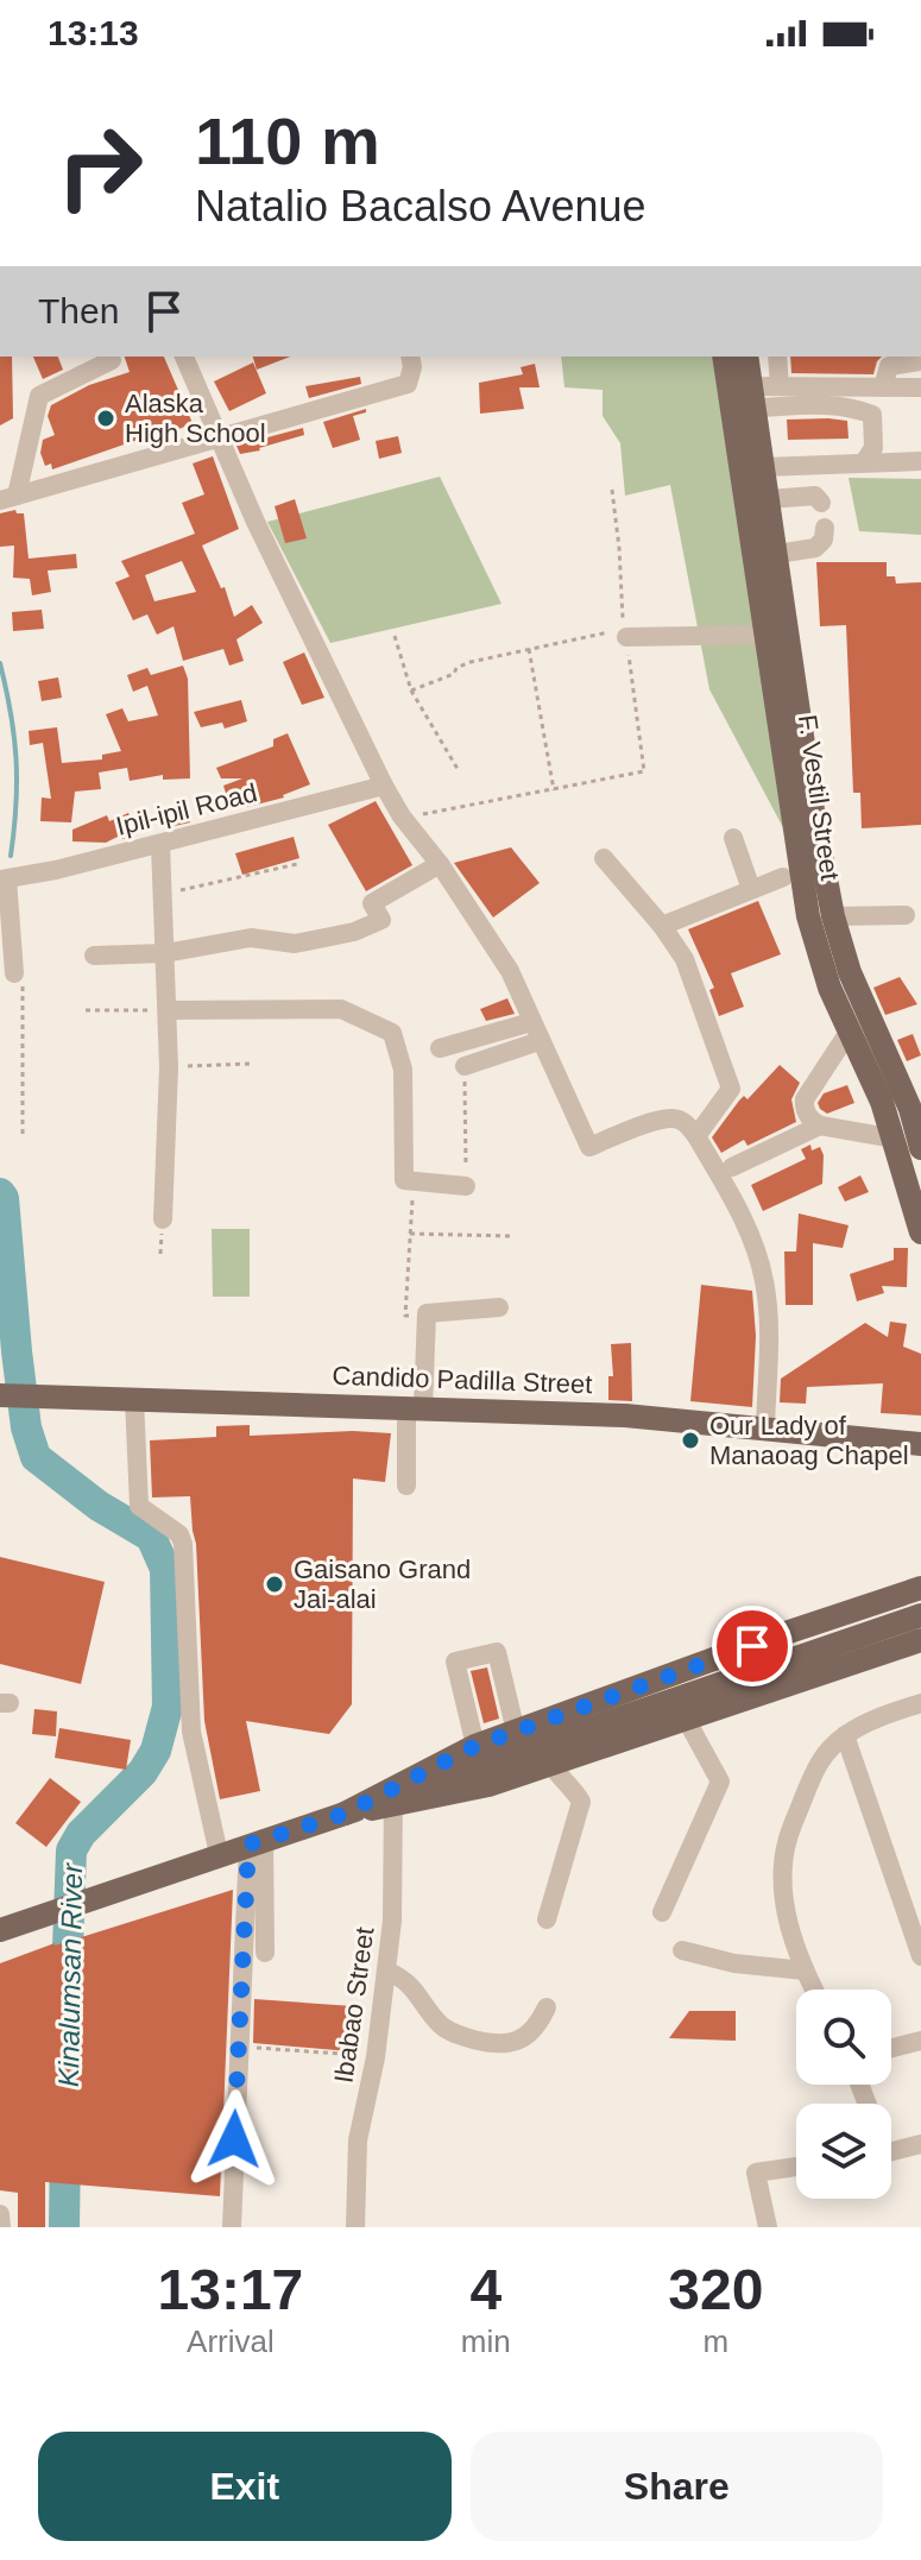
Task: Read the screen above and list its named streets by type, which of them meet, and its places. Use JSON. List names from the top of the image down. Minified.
{"streets":{"main road":["F. Vestil Street","Candido Padilla Street"],"street":["Ipil-ipil Road","Ibabao Street"]},"water":["Kinalumsan River"],"places":["Alaska High School","Our Lady of Manaoag Chapel","Gaisano Grand Jai-alai"],"page":{"status":"13:13","turn":["110 m","Natalio Bacalso Avenue"],"then":"Then","eta":["13:17","Arrival","4","min","320","m"],"buttons":["Exit","Share"]}}
